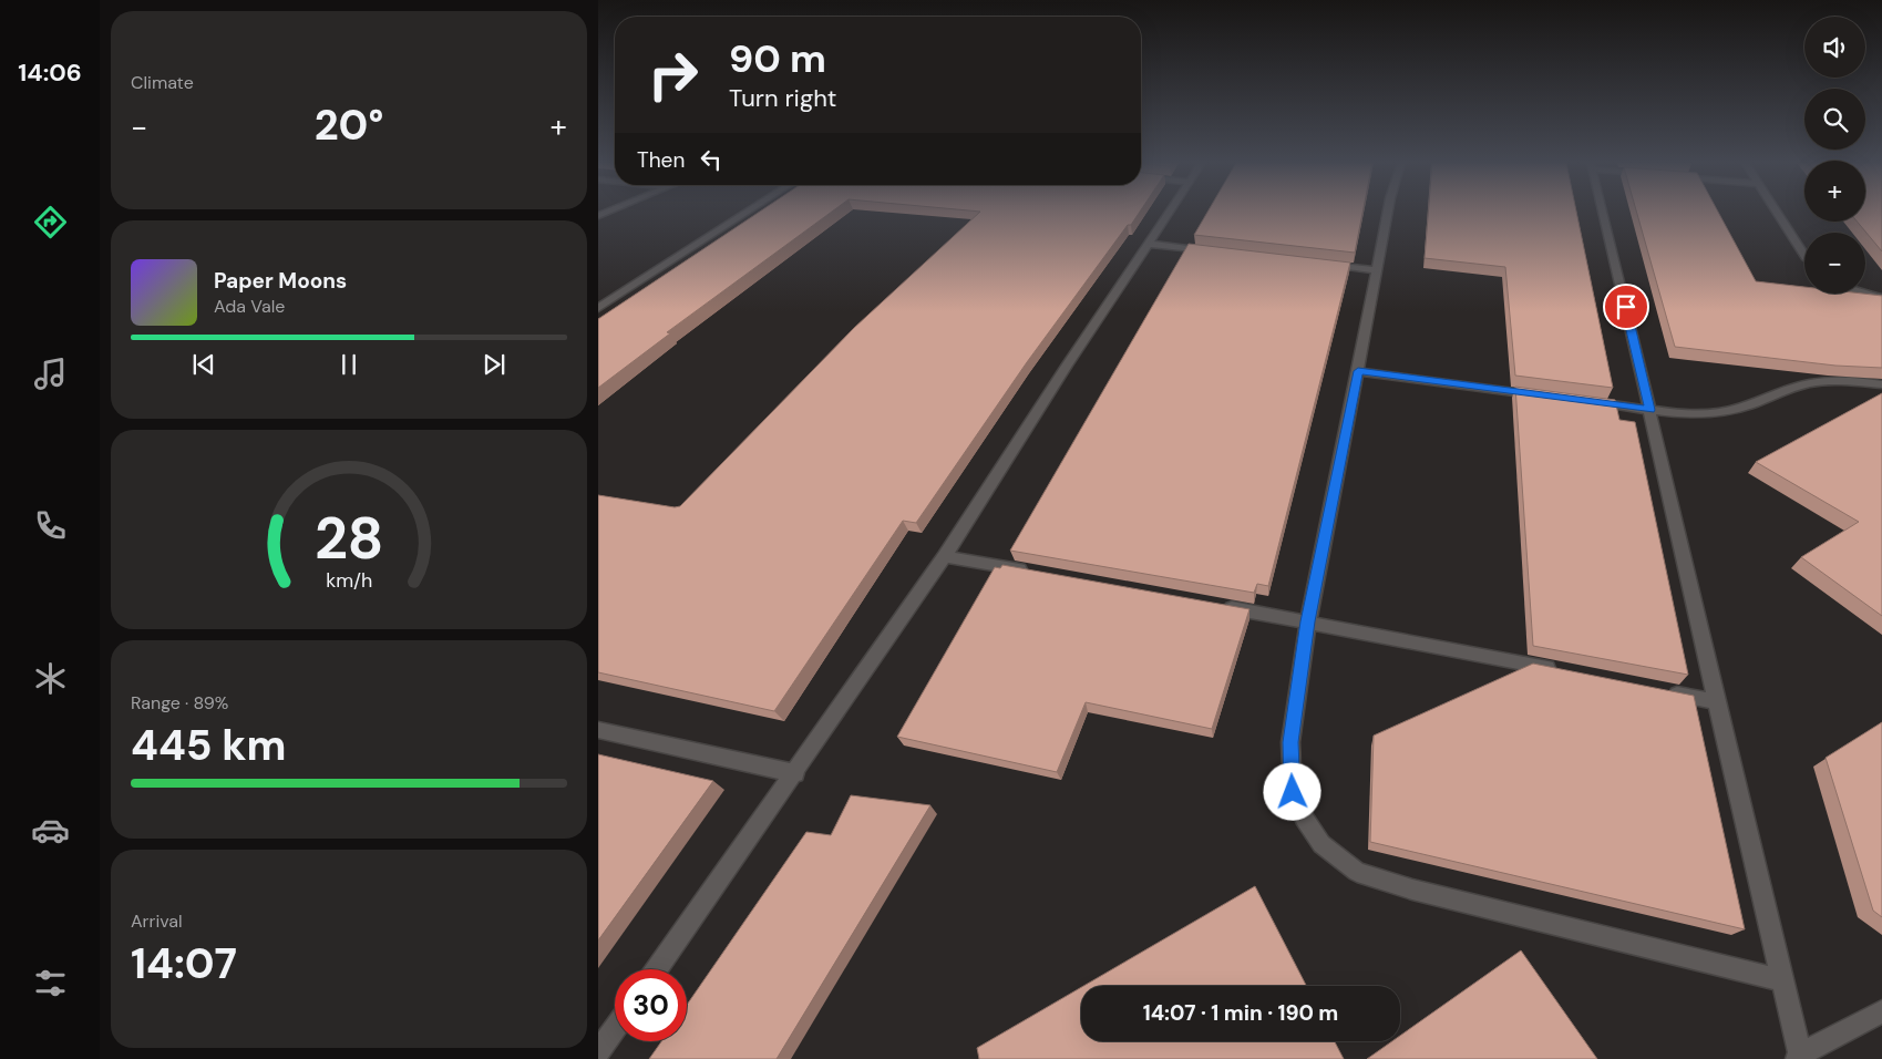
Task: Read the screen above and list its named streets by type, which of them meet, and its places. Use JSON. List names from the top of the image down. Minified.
{"page":{"tabs":"14:06","tile":["Climate",["Range · 89%","445 km"],["Arrival","14:07"]],"map_buttons":["+","−"],"turn":["90 m","Turn right"],"heat":["−","20°","+"],"then":"Then","song":["Paper Moons","Ada Vale"],"limit":"30","trip":"14:07 · 1 min · 190 m","gauge":["28","km/h"]}}
